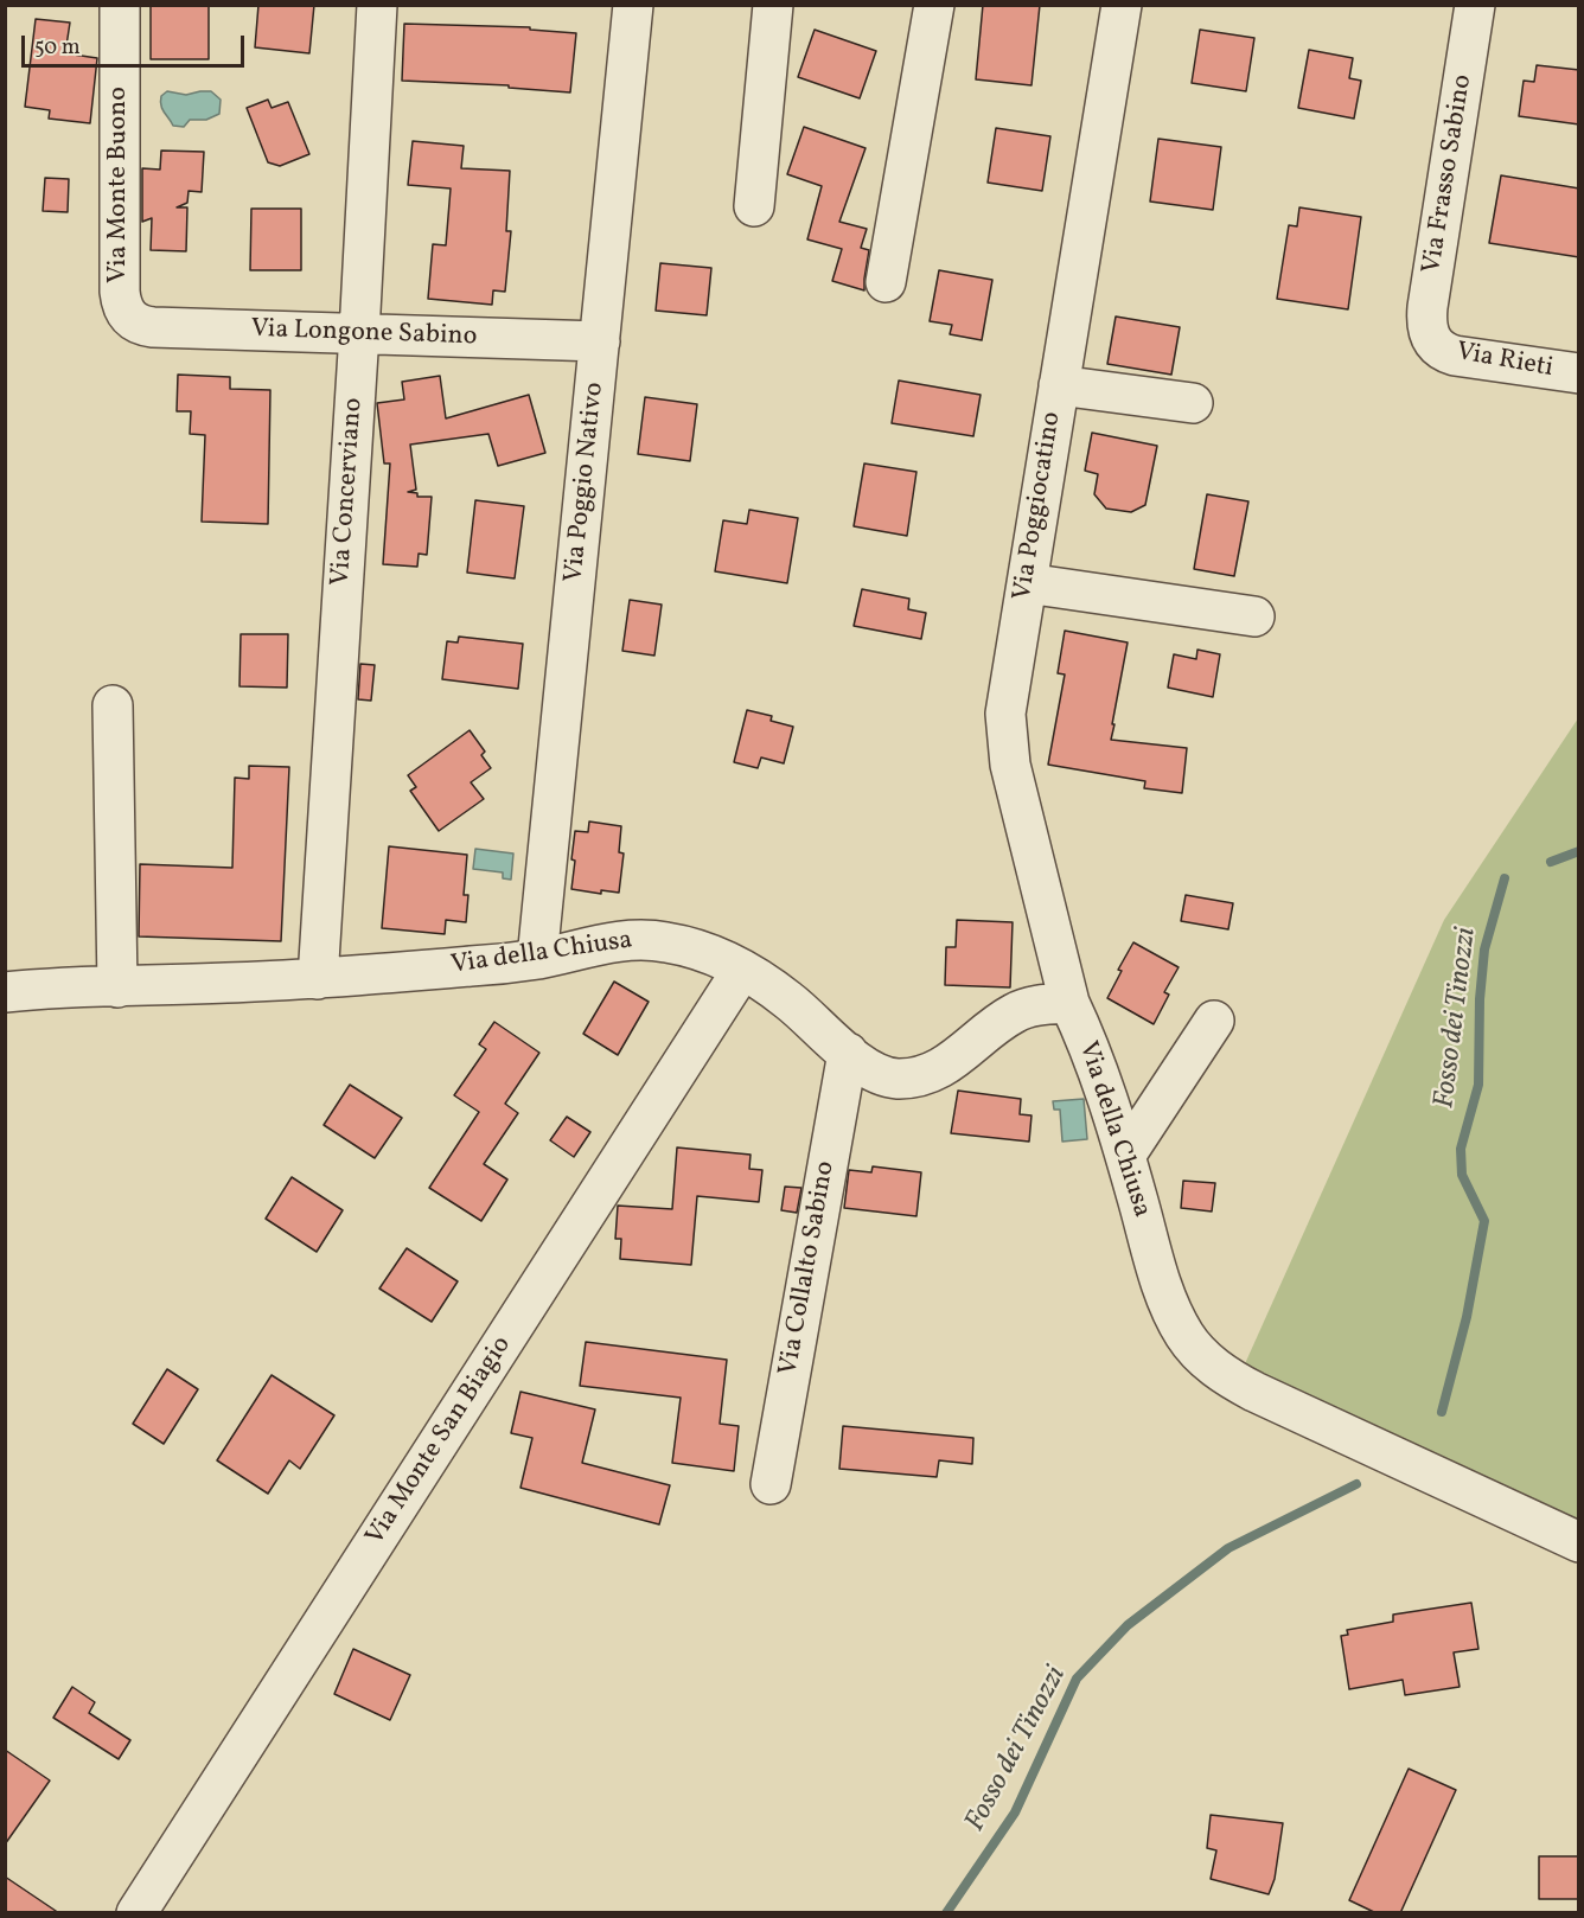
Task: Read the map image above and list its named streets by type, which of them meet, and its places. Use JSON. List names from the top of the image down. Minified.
{"streets":{"street":["Via Frasso Sabino","Via Monte Buono","Via Longone Sabino","Via Rieti","Via Poggio Nativo","Via Concerviano","Via Poggiocatino","Via della Chiusa","Via Collalto Sabino","Via Monte San Biagio"]},"crossings":[["Via Frasso Sabino","Via Rieti"],["Via Monte Buono","Via Longone Sabino"],["Via Longone Sabino","Via Poggio Nativo"],["Via Longone Sabino","Via Concerviano"],["Via Poggio Nativo","Via della Chiusa"],["Via Concerviano","Via della Chiusa"],["Via Poggiocatino","Via della Chiusa"],["Via della Chiusa","Via Collalto Sabino"],["Via della Chiusa","Via Monte San Biagio"]],"water":["Fosso dei Tinozzi"],"scale_bar":"50 m"}
